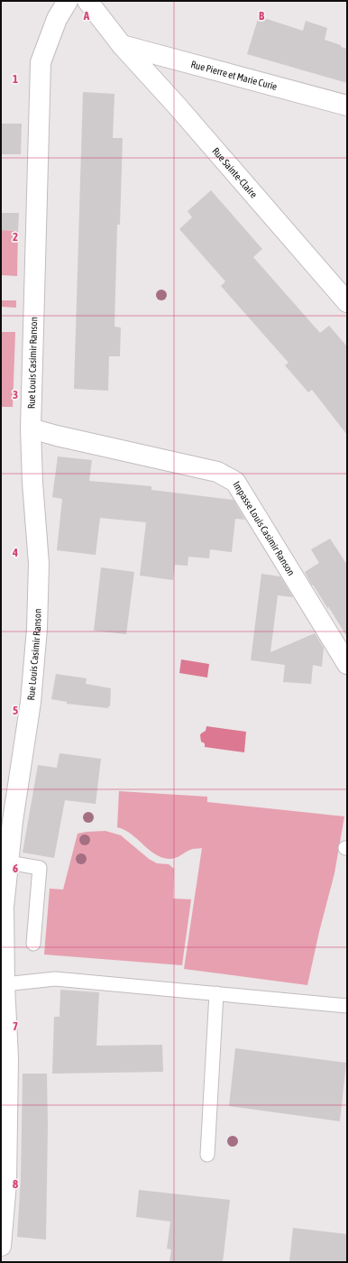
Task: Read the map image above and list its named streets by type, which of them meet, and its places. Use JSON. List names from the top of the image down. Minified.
{"streets":{"street":["Rue Pierre et Marie Curie","Rue Sainte-Claire","Rue Louis Casimir Ranson","Impasse Louis Casimir Ranson"]},"crossings":[["Rue Pierre et Marie Curie","Rue Sainte-Claire"],["Rue Louis Casimir Ranson","Impasse Louis Casimir Ranson"]],"grid":{"columns":["A","B"],"rows":["1","2","3","4","5","6","7","8"]}}
